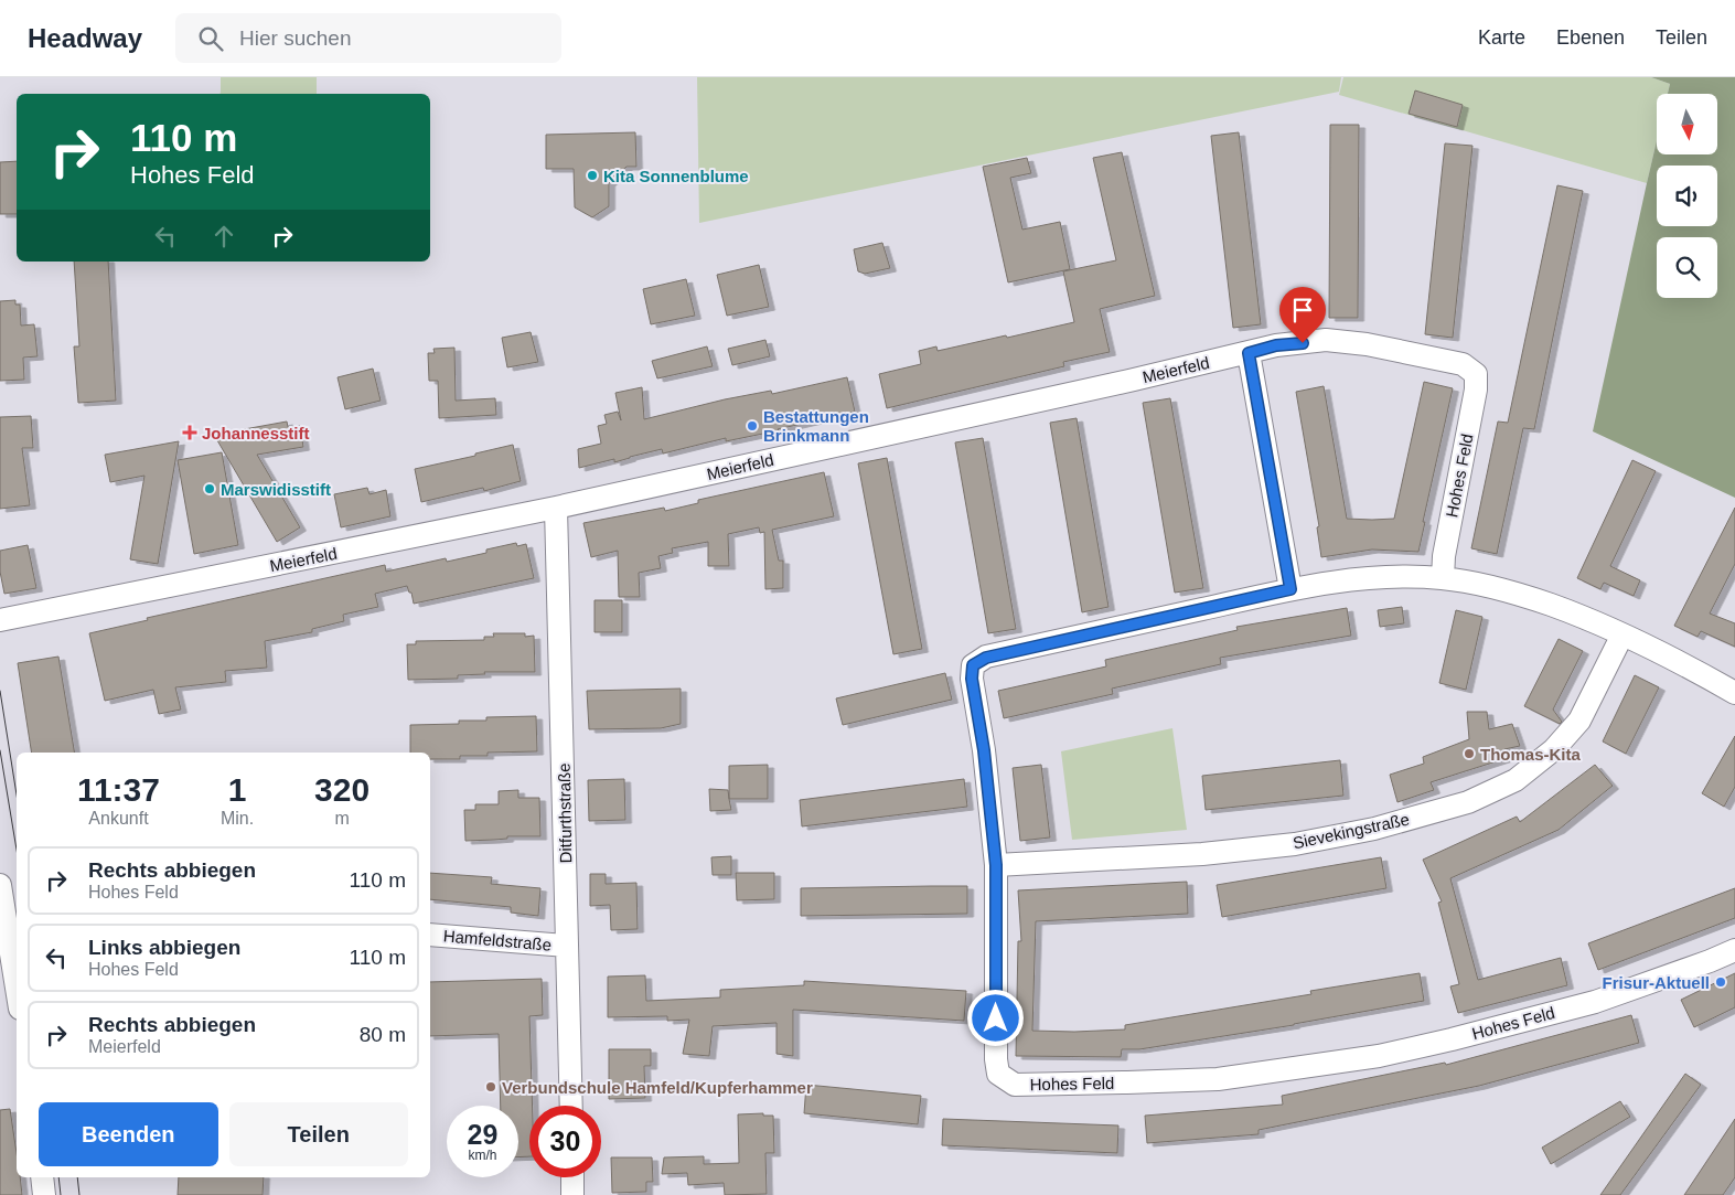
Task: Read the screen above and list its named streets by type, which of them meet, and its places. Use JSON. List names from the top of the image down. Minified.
{"streets":{"street":["Meierfeld","Hohes Feld","Ditfurthstraße","Sievekingstraße","Hamfeldstraße"]},"crossings":[["Meierfeld","Hohes Feld"],["Meierfeld","Ditfurthstraße"],["Hohes Feld","Sievekingstraße"],["Ditfurthstraße","Hamfeldstraße"]],"places":{"other":["Kita Sonnenblume","Bestattungen Brinkmann","Marswidisstift","Thomas-Kita","Frisur-Aktuell","Verbundschule Hamfeld/Kupferhammer"],"health":["Johannesstift"]},"north":"bottom","page":{"header":"Headway","search":"Hier suchen","nav":["Karte","Ebenen","Teilen"],"turn":["110 m","Hohes Feld"],"eta":["11:37","Ankunft","1","Min.","320","m"],"list":[{"name":"Rechts abbiegen","note":"Hohes Feld","value":"110 m"},{"name":"Links abbiegen","note":"Hohes Feld","value":"110 m"},{"name":"Rechts abbiegen","note":"Meierfeld","value":"80 m"}],"buttons":["Beenden","Teilen"],"speed":"29 km/h","limit":"30"}}
